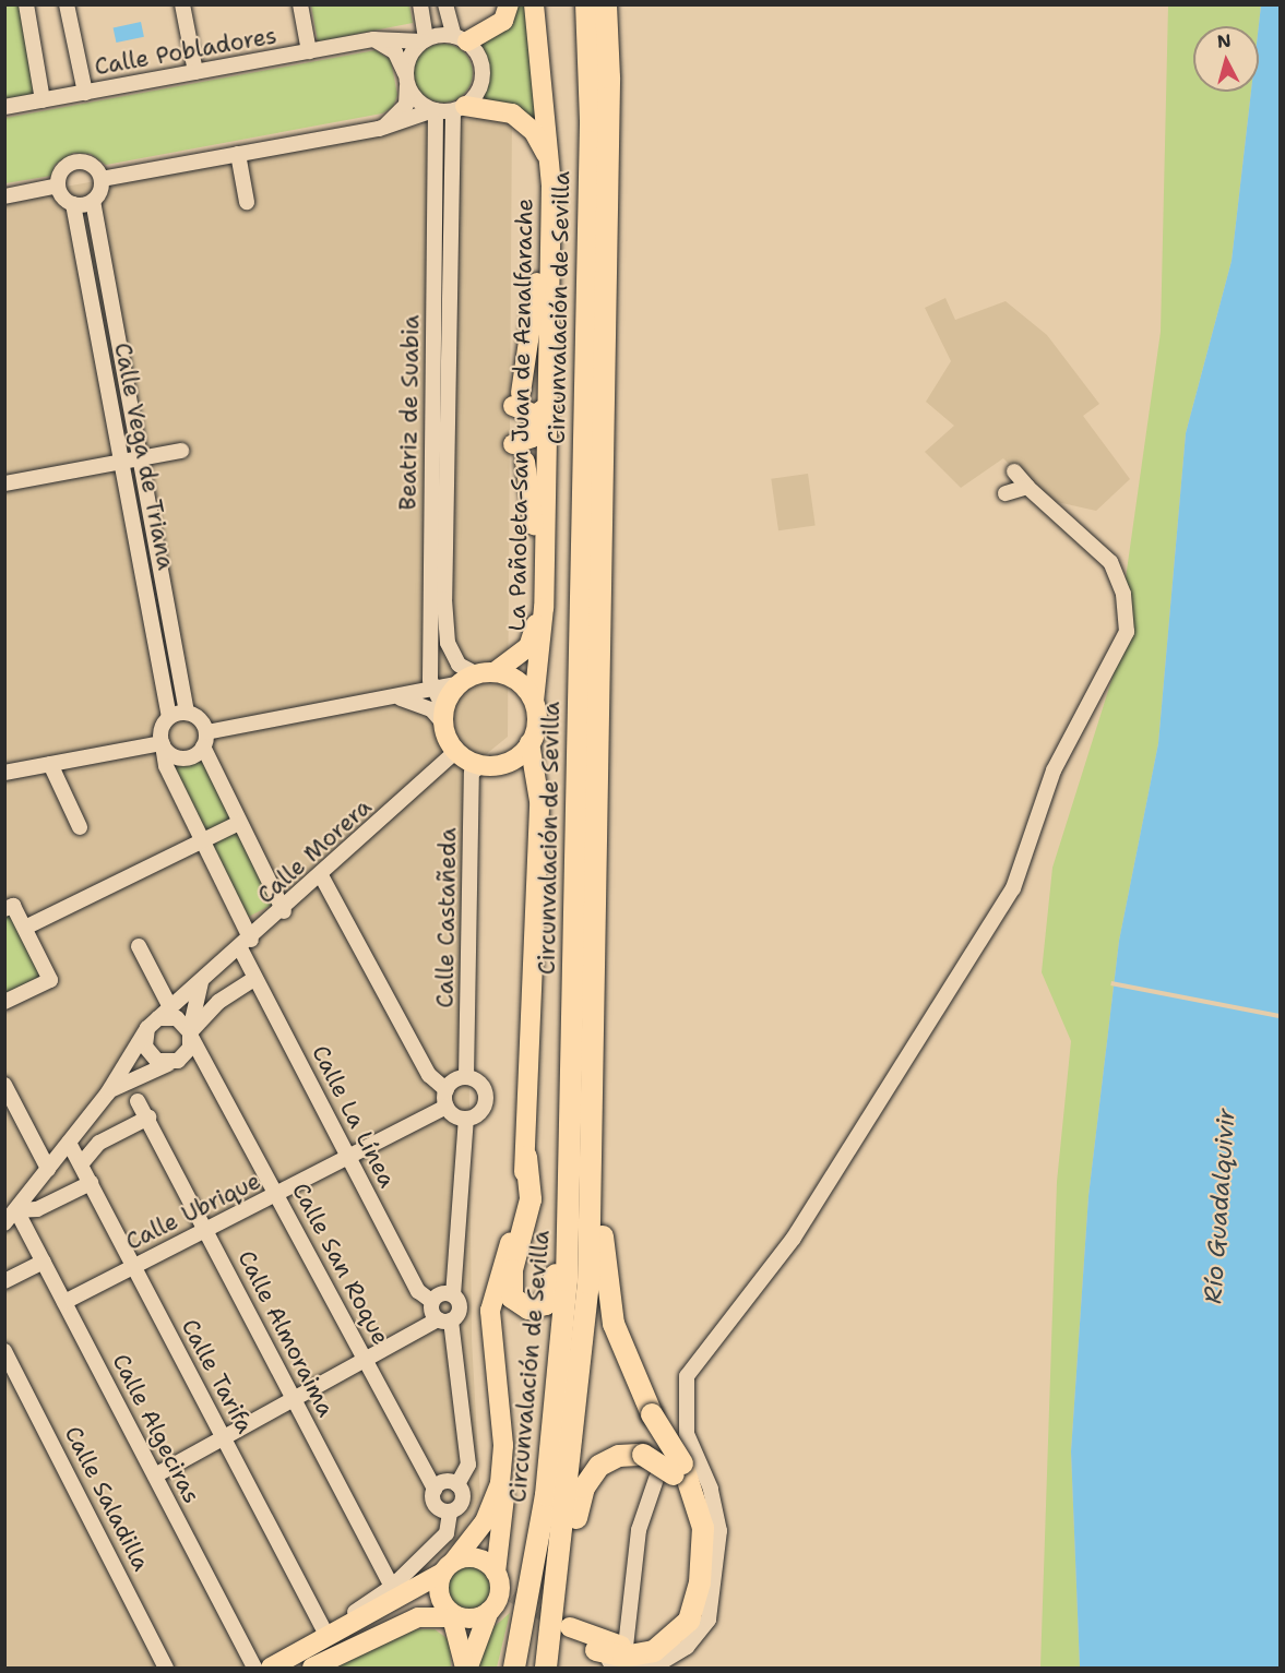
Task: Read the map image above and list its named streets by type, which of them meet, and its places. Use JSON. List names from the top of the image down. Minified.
{"streets":{"highway":["Circunvalación de Sevilla"],"main road":["La Pañoleta-San Juan de Aznalfarache"],"street":["Calle Pobladores","Beatriz de Suabia","Calle Vega de Triana","Calle Morera","Calle Castañeda","Calle La Línea","Calle Ubrique","Calle San Roque","Calle Almoraima","Calle Tarifa","Calle Algeciras","Calle Saladilla"]},"crossings":[["Calle Pobladores","Beatriz de Suabia"],["Beatriz de Suabia","La Pañoleta-San Juan de Aznalfarache"],["Beatriz de Suabia","Calle Morera"],["Beatriz de Suabia","Calle Castañeda"],["La Pañoleta-San Juan de Aznalfarache","Calle Morera"],["La Pañoleta-San Juan de Aznalfarache","Calle Castañeda"],["Calle Vega de Triana","Calle La Línea"],["Calle Morera","Calle Castañeda"],["Calle Morera","Calle La Línea"],["Calle Morera","Calle San Roque"],["Calle Morera","Calle Tarifa"],["Calle Morera","Calle Algeciras"],["Calle Castañeda","Calle Ubrique"],["Calle La Línea","Calle Ubrique"],["Calle Ubrique","Calle San Roque"],["Calle Ubrique","Calle Almoraima"],["Calle Ubrique","Calle Tarifa"],["Calle Ubrique","Calle Algeciras"]],"water":["Río Guadalquivir"],"north":"top"}
